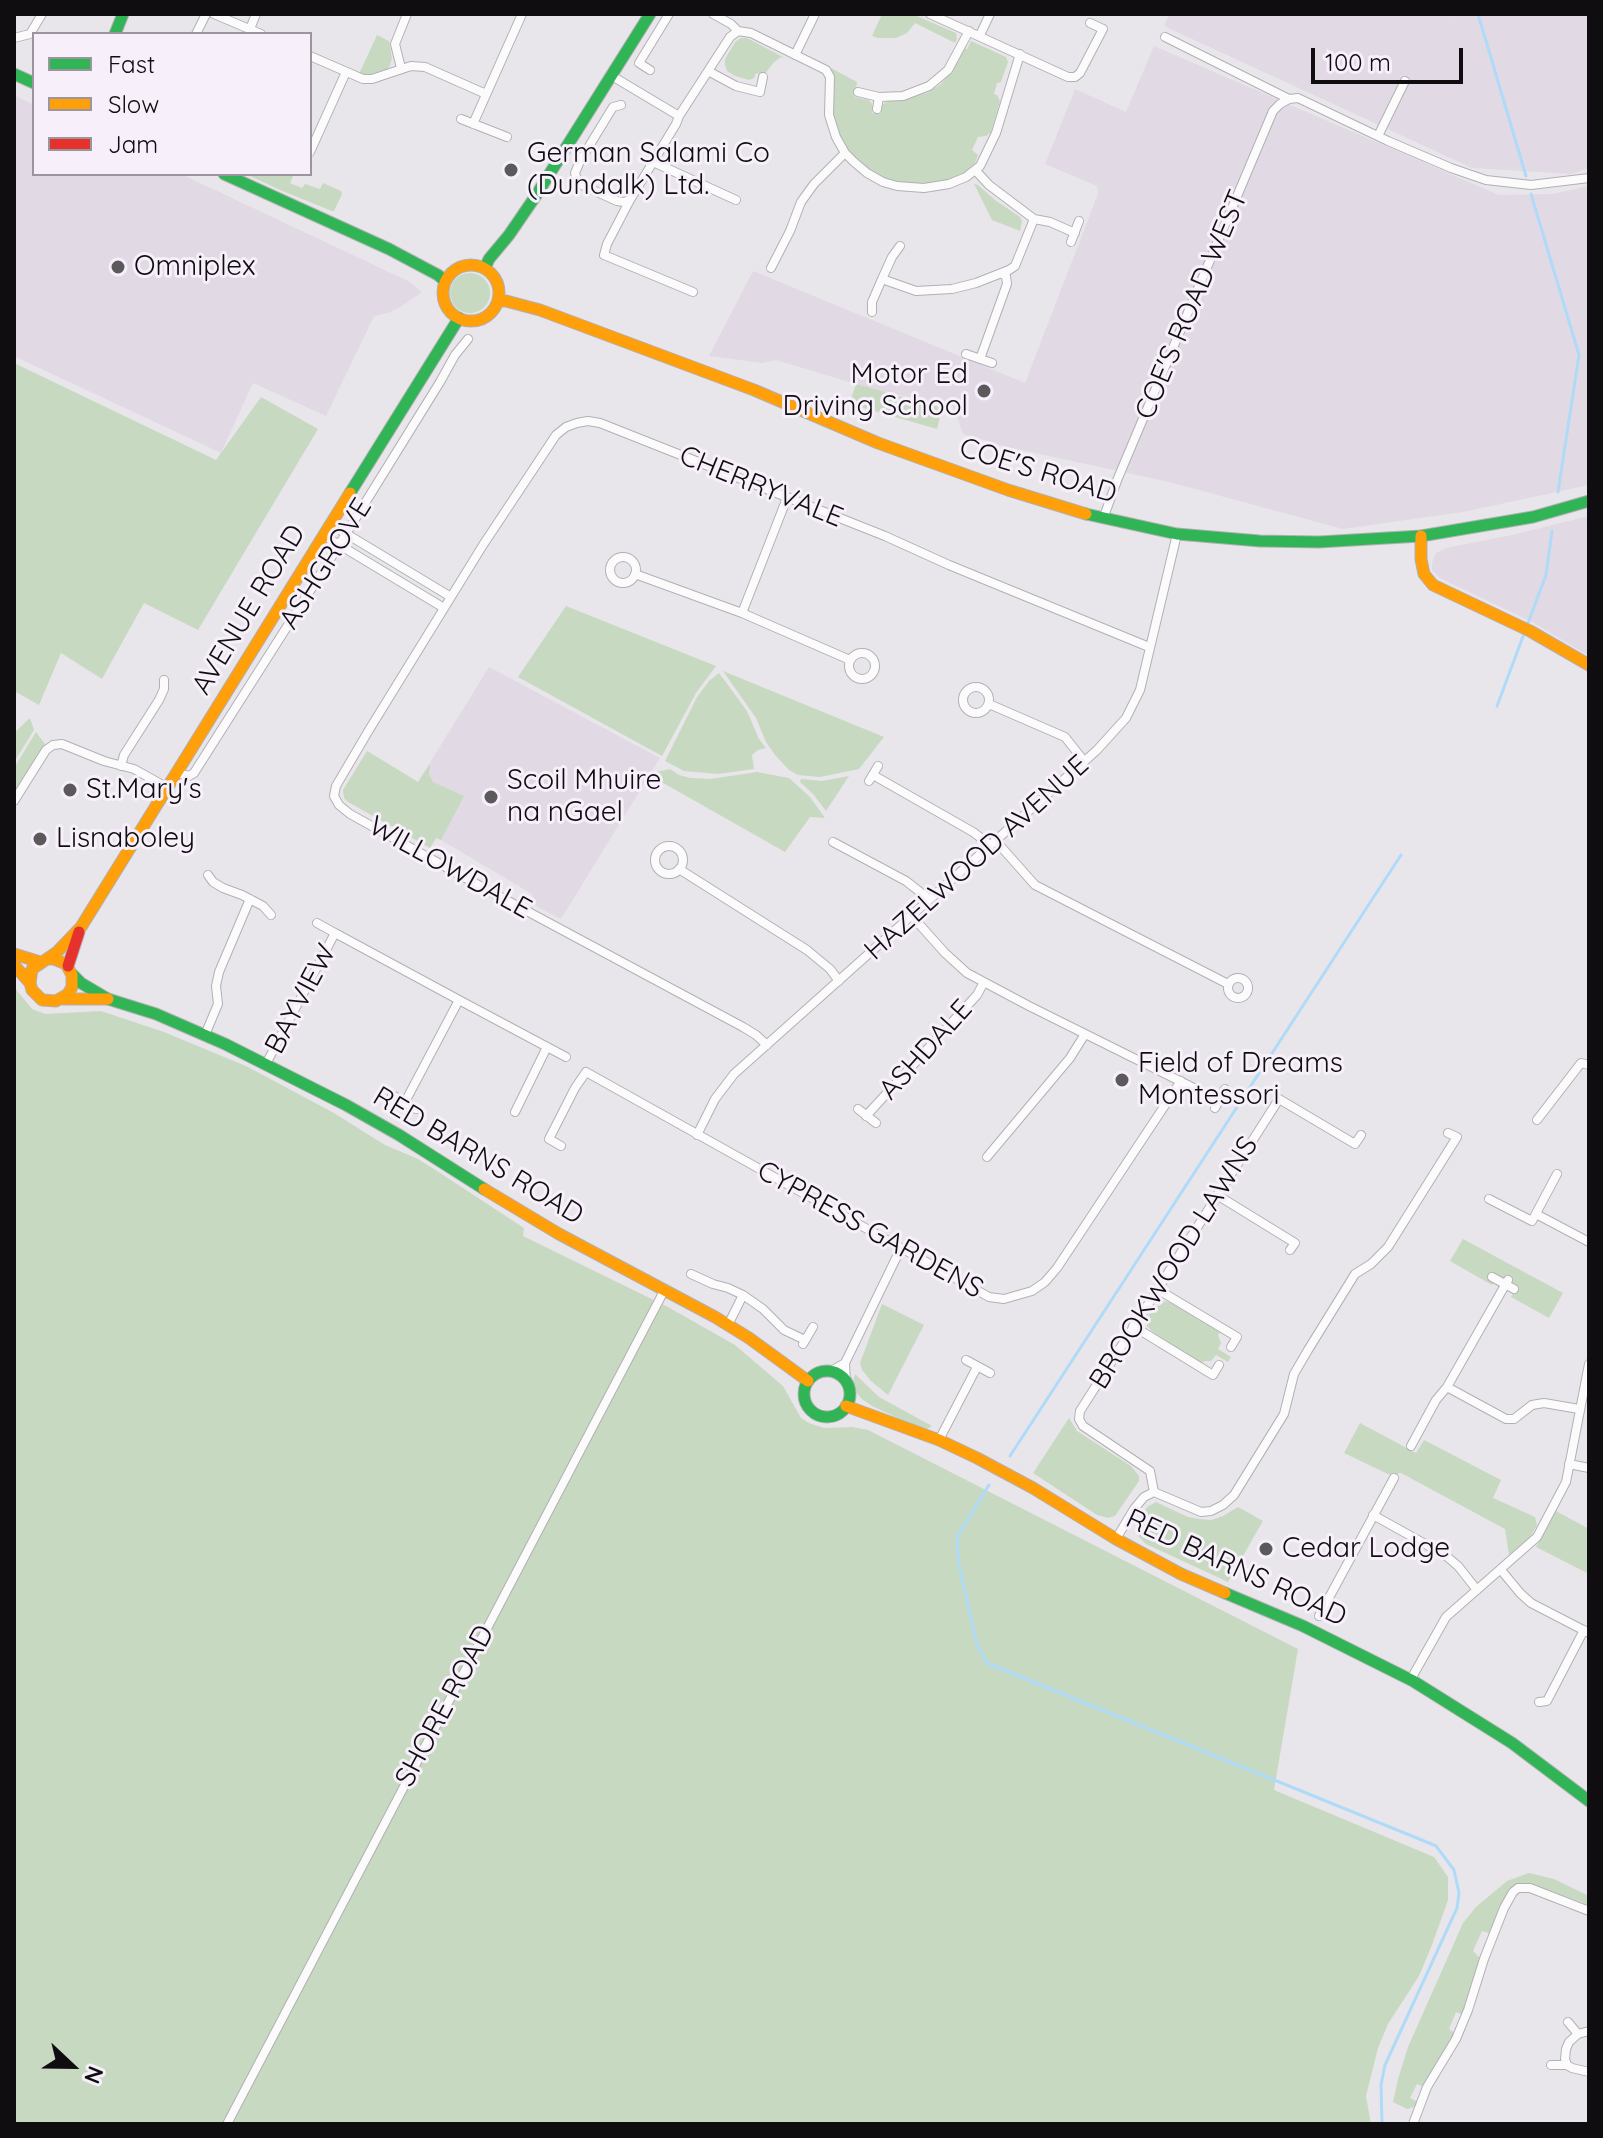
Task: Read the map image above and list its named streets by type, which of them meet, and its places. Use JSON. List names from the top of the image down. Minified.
{"streets":{"main road":["COE'S ROAD","AVENUE ROAD","RED BARNS ROAD"],"street":["COE'S ROAD WEST","CHERRYVALE","ASHGROVE","HAZELWOOD AVENUE","WILLOWDALE","BAYVIEW","ASHDALE","CYPRESS GARDENS","BROOKWOOD LAWNS","SHORE ROAD"]},"crossings":[["COE'S ROAD WEST","COE'S ROAD"],["COE'S ROAD","AVENUE ROAD"],["COE'S ROAD","HAZELWOOD AVENUE"],["CHERRYVALE","HAZELWOOD AVENUE"],["CHERRYVALE","WILLOWDALE"],["ASHGROVE","AVENUE ROAD"],["AVENUE ROAD","RED BARNS ROAD"],["HAZELWOOD AVENUE","WILLOWDALE"],["HAZELWOOD AVENUE","CYPRESS GARDENS"],["BAYVIEW","RED BARNS ROAD"],["RED BARNS ROAD","SHORE ROAD"]],"places":["German Salami Co (Dundalk) Ltd.","Omniplex","Motor Ed Driving School","St.Mary's","Scoil Mhuire na nGael","Lisnaboley","Field of Dreams Montessori","Cedar Lodge"],"legend":["Fast","Slow","Jam"],"scale_bar":"100 m","north":"right"}
